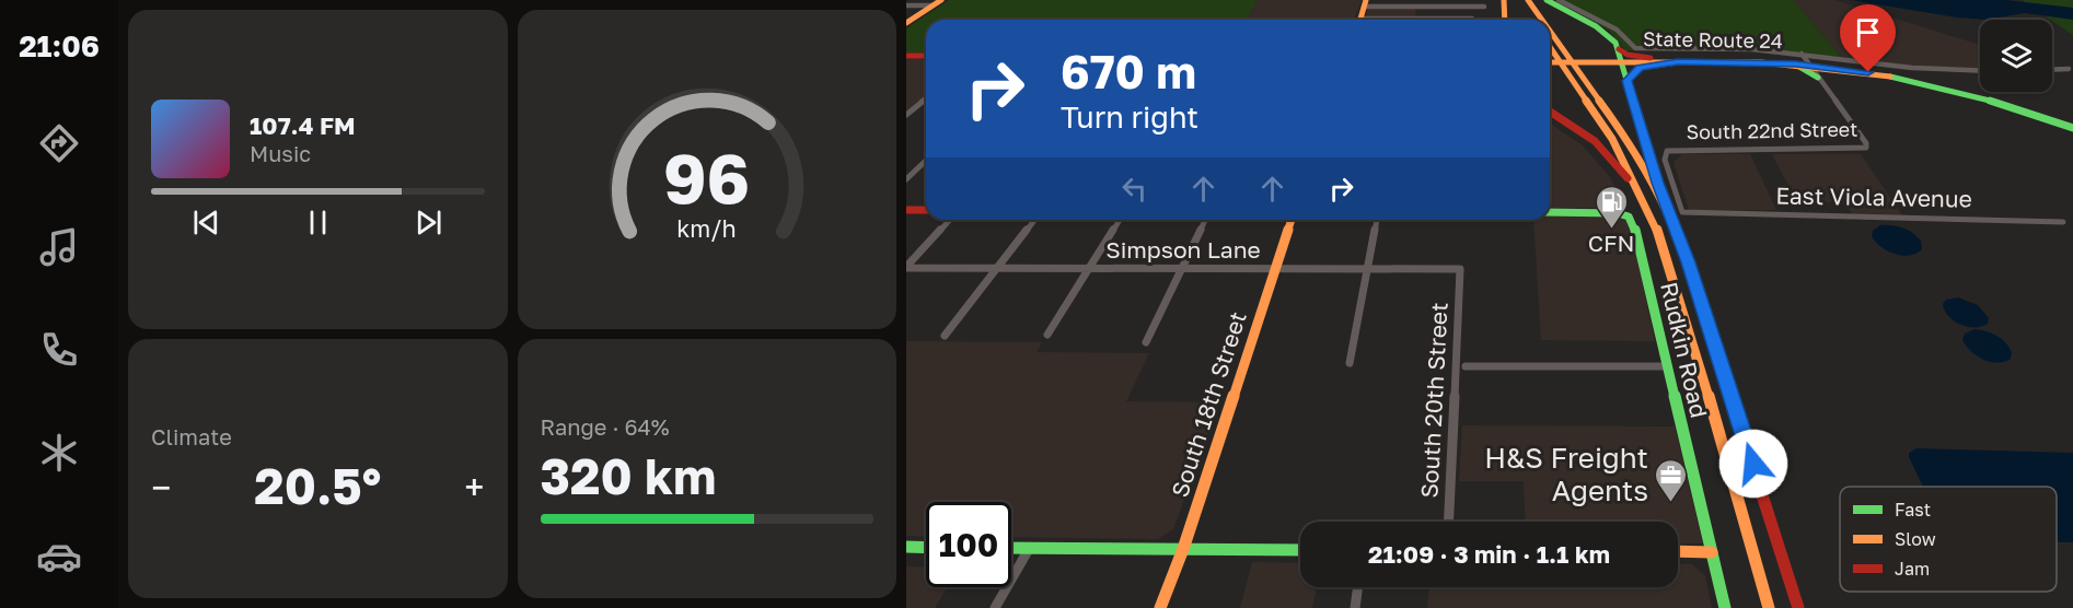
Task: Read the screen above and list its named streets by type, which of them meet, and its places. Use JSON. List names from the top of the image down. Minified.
{"streets":{"main road":["State Route 24","Rudkin Road","South 18th Street"],"street":["South 22nd Street","East Viola Avenue","Simpson Lane","South 20th Street"]},"crossings":[["State Route 24","South 22nd Street"],["South 22nd Street","East Viola Avenue"],["Simpson Lane","South 20th Street"],["Simpson Lane","South 18th Street"]],"places":{"fuel station":["CFN"],"office":["H&S Freight Agents"]},"legend":["Fast","Slow","Jam"],"page":{"tabs":"21:06","turn":["670 m","Turn right"],"song":["107.4 FM","Music"],"tile":["Climate",["Range · 64%","320 km"]],"heat":["−","20.5°","+"],"limit":"100","trip":"21:09 · 3 min · 1.1 km","gauge":["96","km/h"]}}
